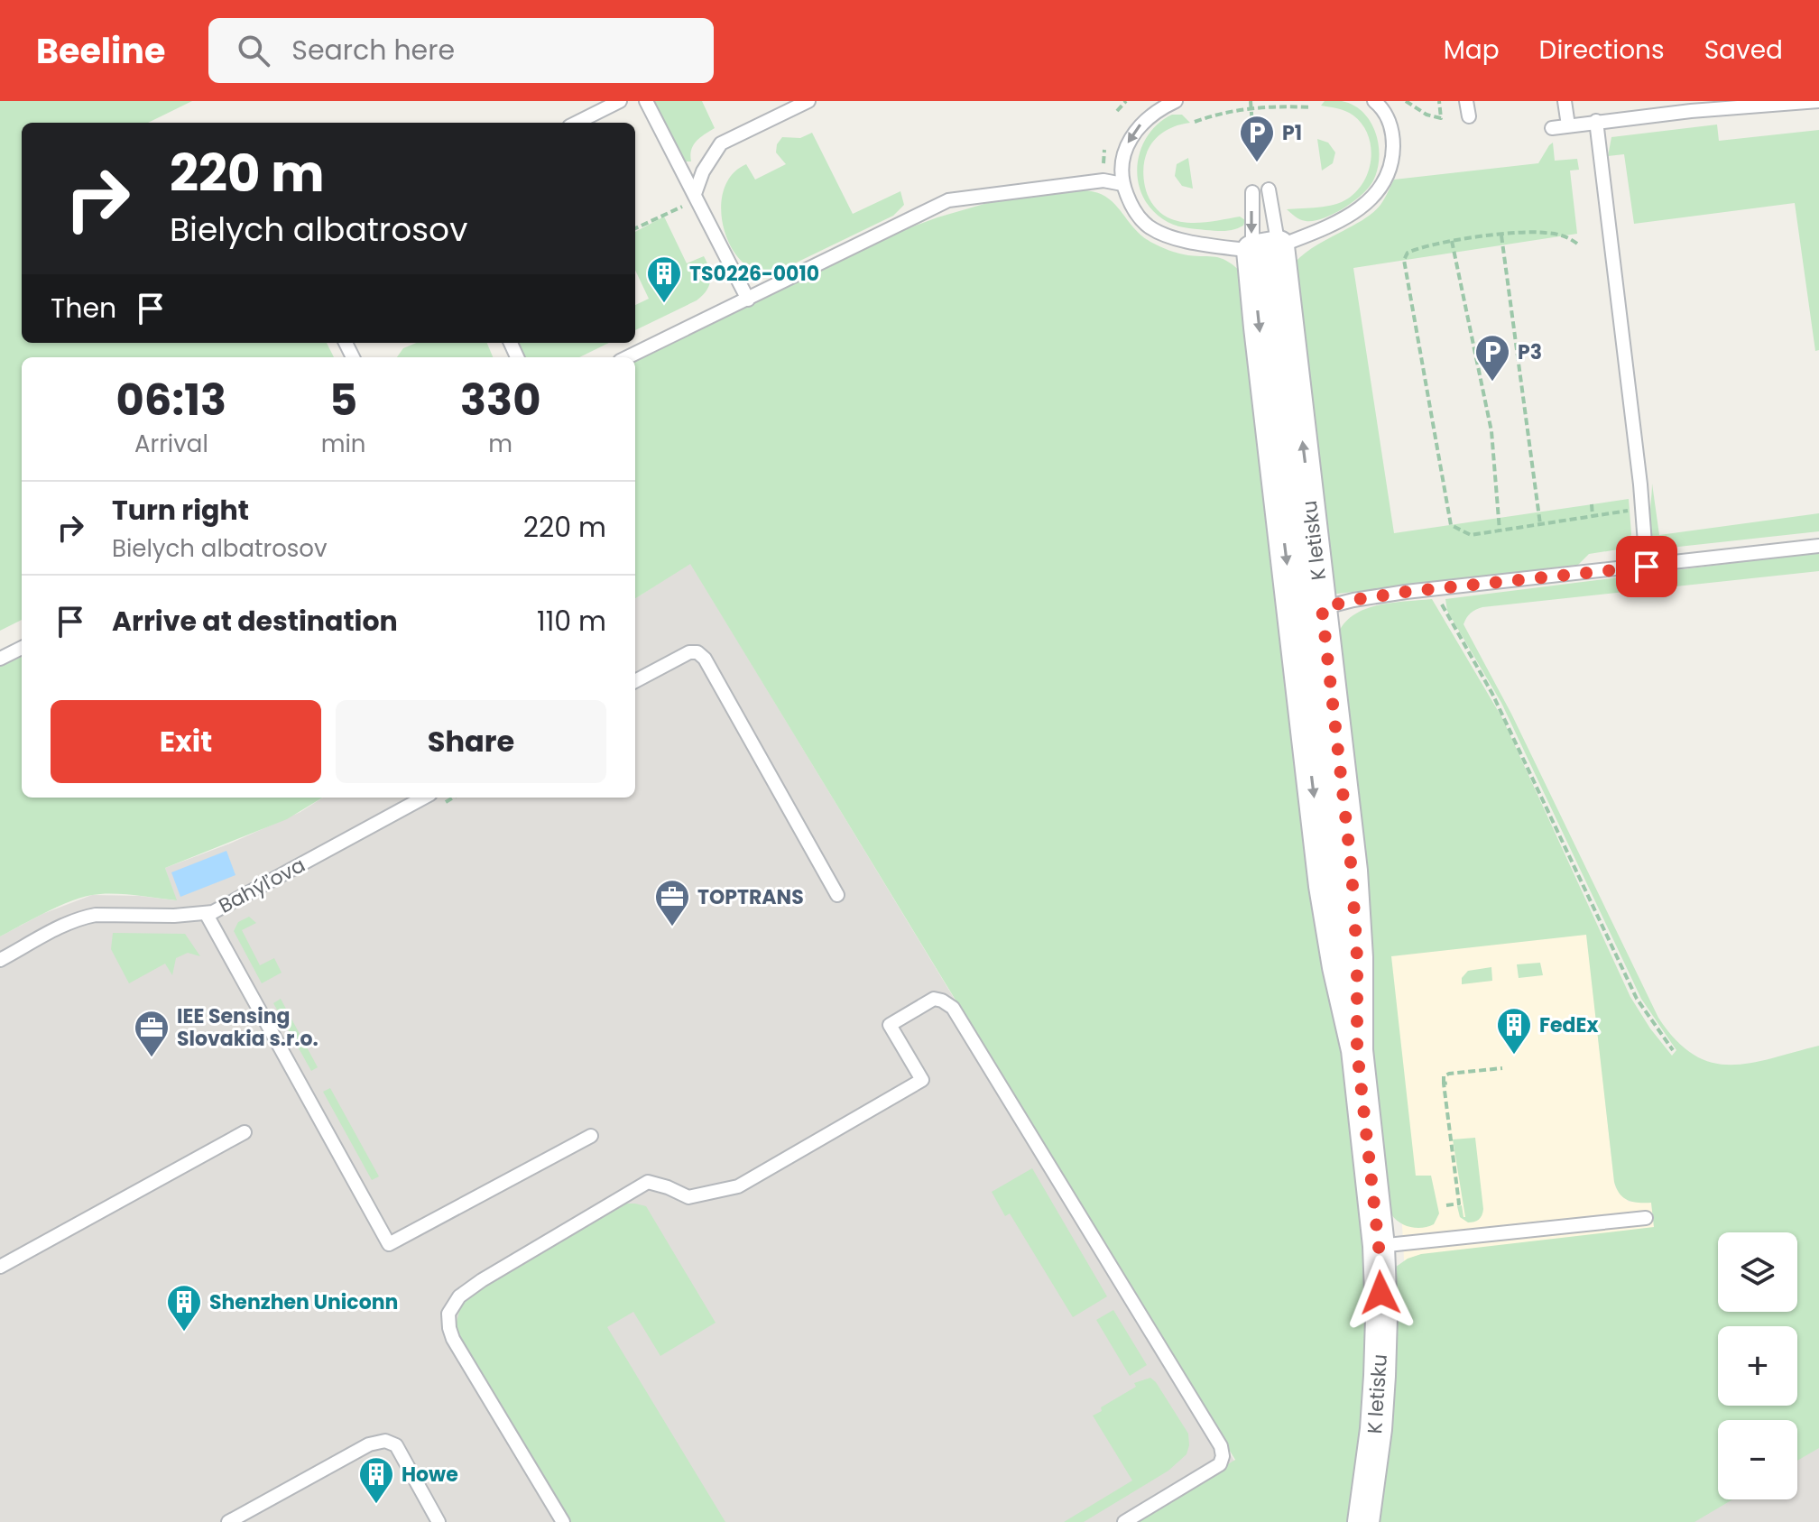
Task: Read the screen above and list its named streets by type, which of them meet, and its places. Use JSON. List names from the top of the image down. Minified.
{"streets":{"street":["K letisku"],"lane":["Bahýľova"]},"places":{"parking":["P1","P3"],"building":["TS0226-0010","FedEx","Shenzhen Uniconn","Howe"],"office":["TOPTRANS","IEE Sensing Slovakia s.r.o."]},"page":{"header":"Beeline","search":"Search here","nav":["Map","Directions","Saved"],"turn":["220 m","Bielych albatrosov"],"then":"Then","eta":["06:13","Arrival","5","min","330","m"],"list":[{"name":"Turn right","note":"Bielych albatrosov","value":"220 m"},{"name":"Arrive at destination","value":"110 m"}],"buttons":["Exit","Share"],"map_buttons":["+","−"]}}
